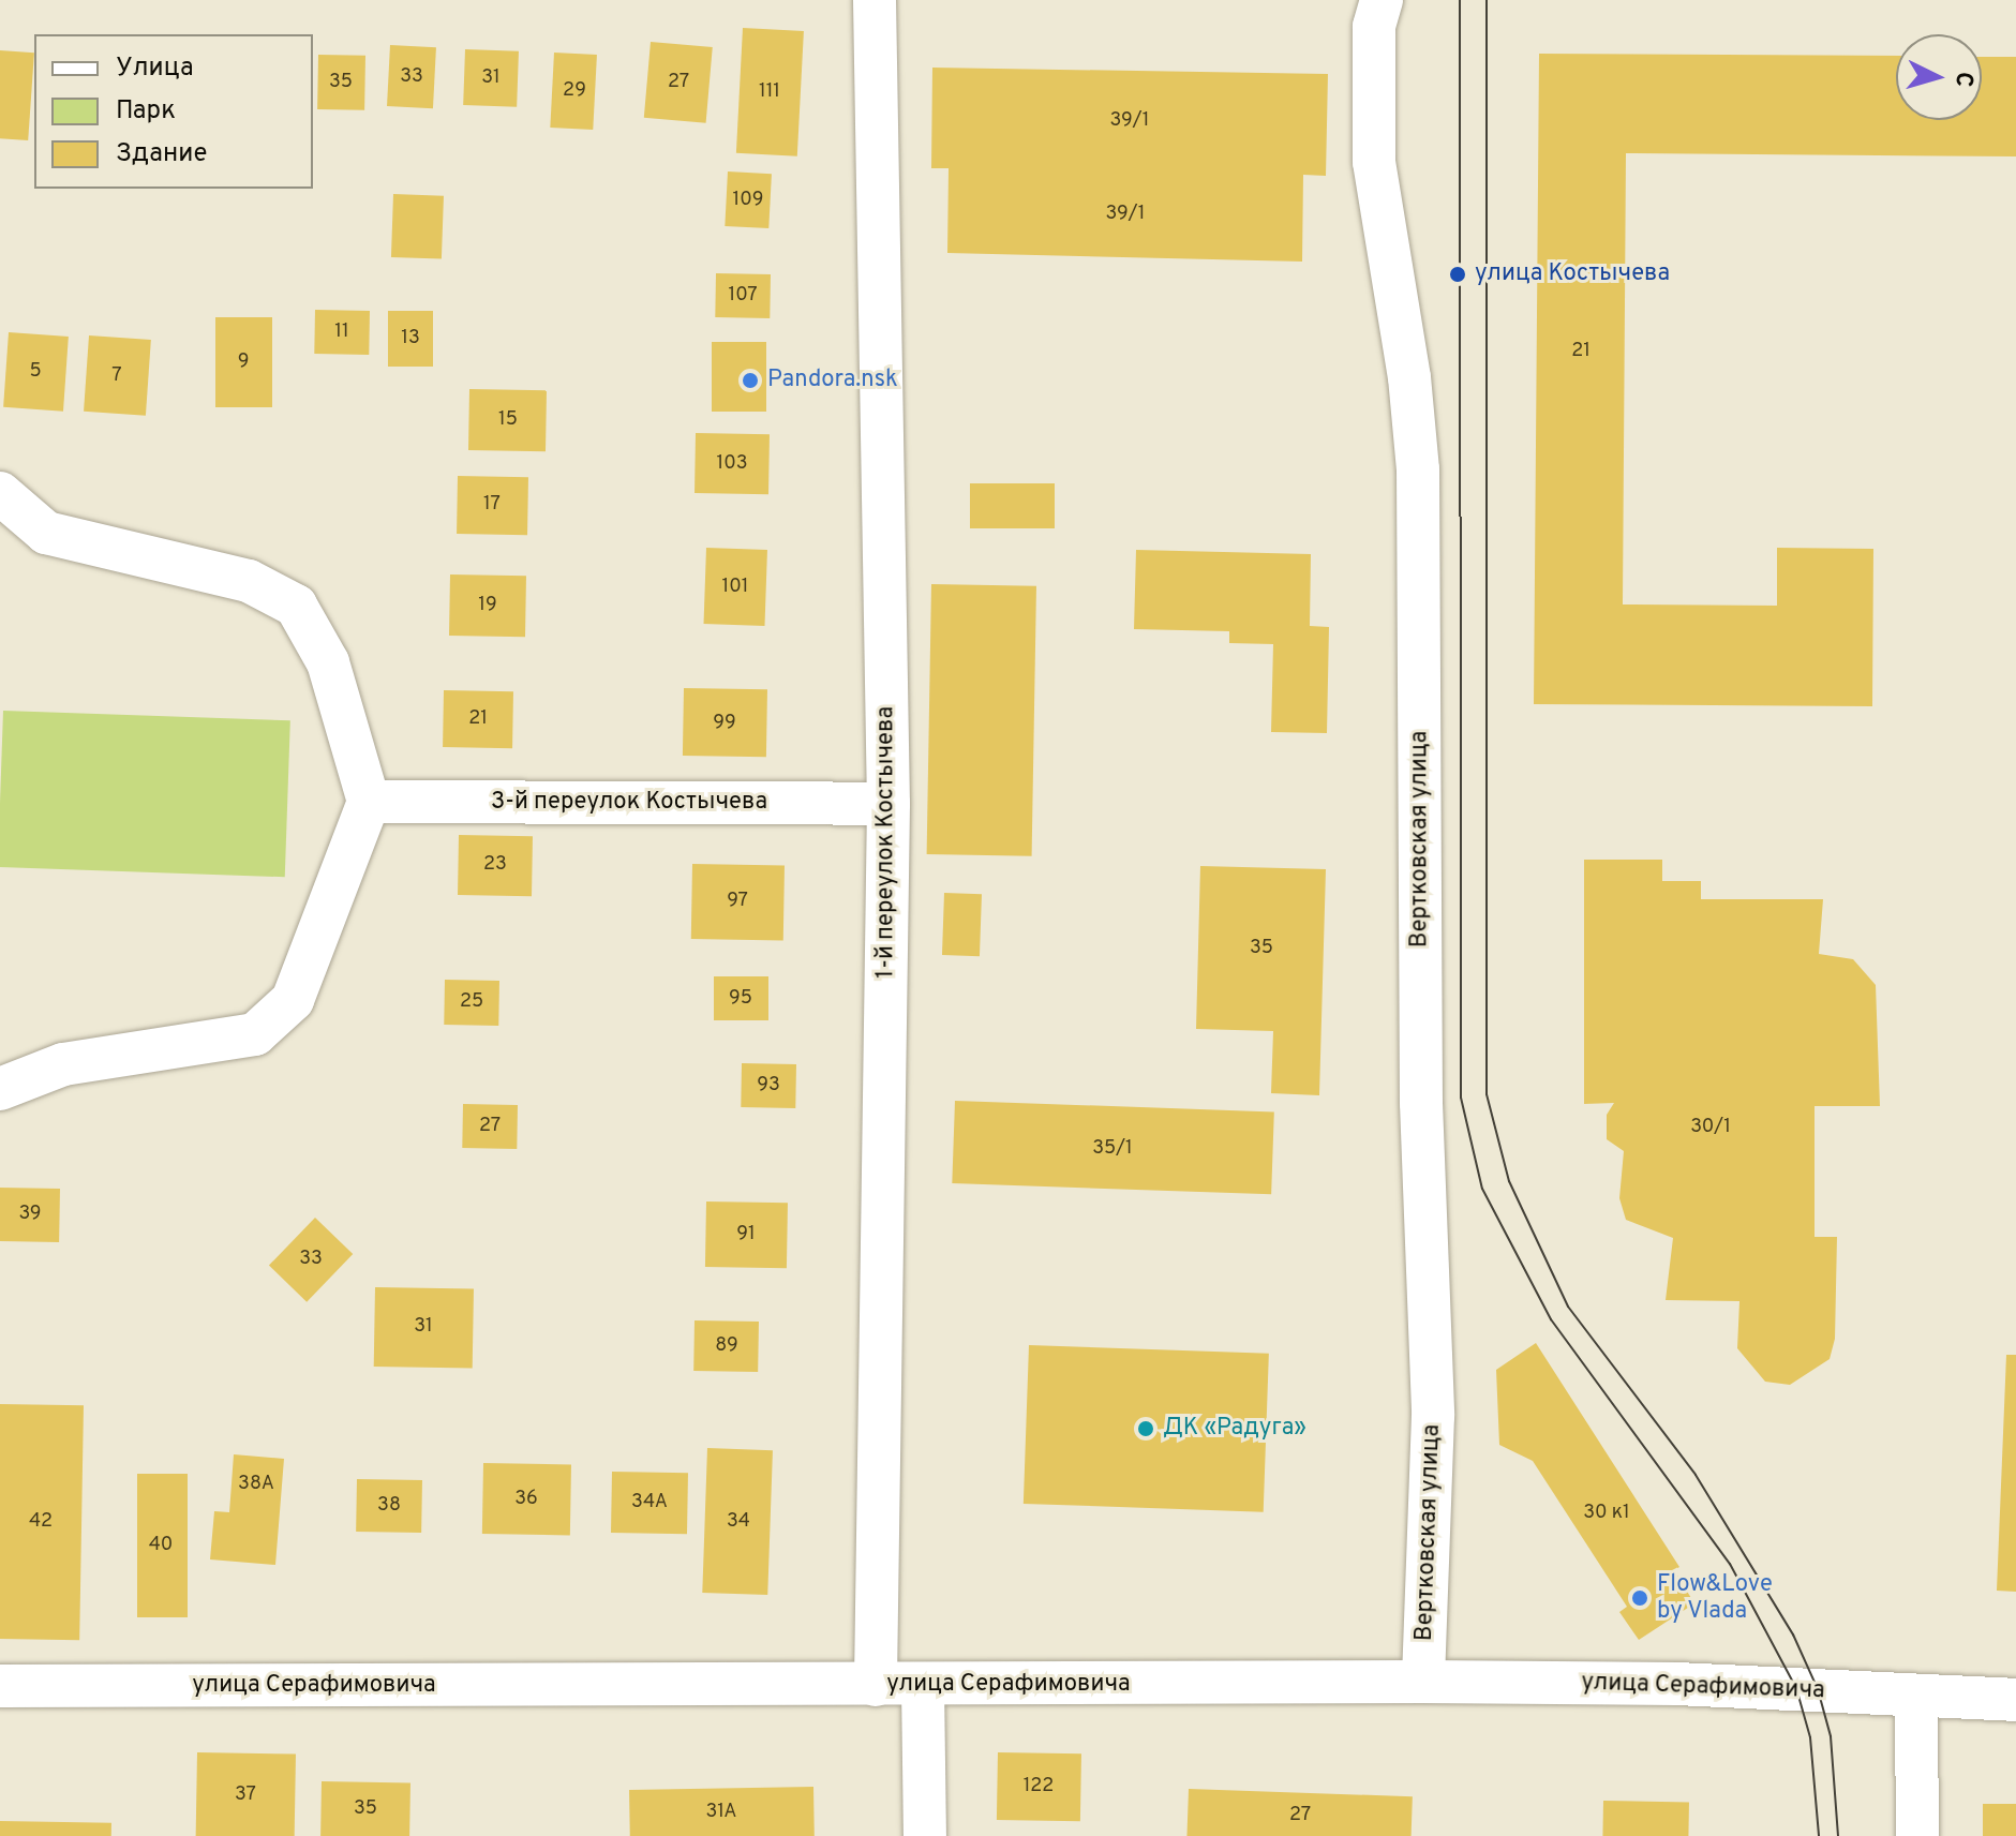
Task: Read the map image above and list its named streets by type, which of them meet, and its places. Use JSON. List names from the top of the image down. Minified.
{"streets":{"street":["3-й переулок Костычева","Вертковская улица","1-й переулок Костычева","улица Серафимовича"]},"crossings":[["3-й переулок Костычева","1-й переулок Костычева"],["Вертковская улица","улица Серафимовича"],["1-й переулок Костычева","улица Серафимовича"]],"places":["улица Костычева","Pandora.nsk","ДК «Радуга»","Flow&Love by Vlada"],"house_numbers":["33","31","35","27","29","111","39/1","109","39/1","107","11","13","21","9","5","7","15","103","17","101","19","21","99","23","97","35","95","25","93","27","30/1","35/1","39","91","33","31","89","38А","36","34А","38","30 к1","42","34","40","122","37","35","31А","27"],"legend":["Улица","Парк","Здание"],"north":"right"}
